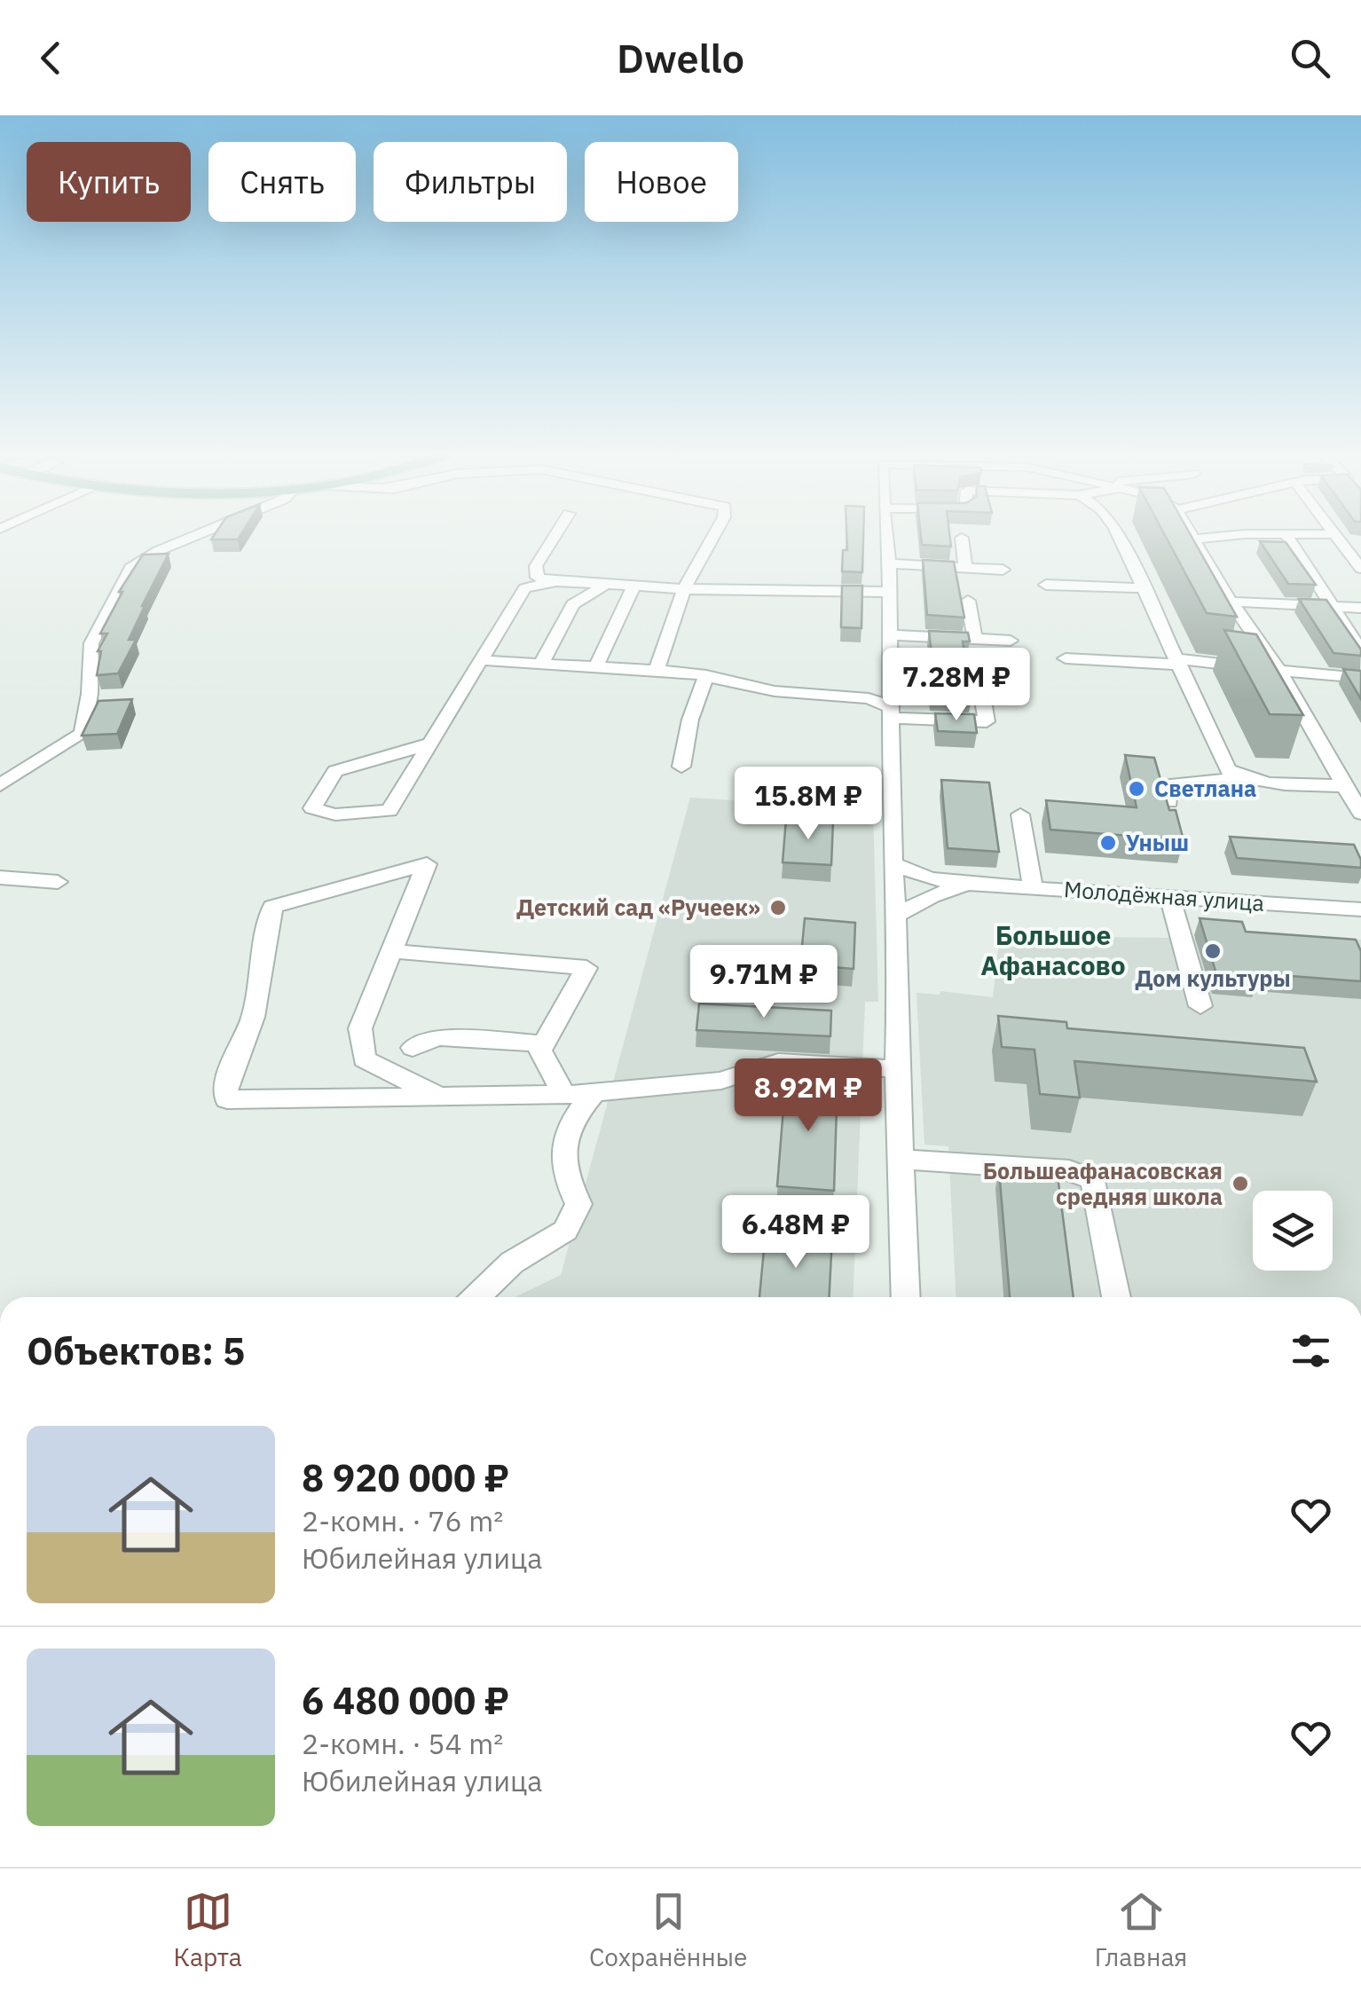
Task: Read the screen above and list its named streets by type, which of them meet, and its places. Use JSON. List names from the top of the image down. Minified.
{"streets":{"street":["Молодёжная улица"]},"districts":["Большое Афанасово"],"places":["Светлана","Уныш","Детский сад «Ручеек»","Дом культуры","Большеафанасовская средняя школа"],"page":{"header":"Dwello","chip":["Купить","Снять","Фильтры","Новое"],"price":["7.28M ₽","15.8M ₽","9.71M ₽","8.92M ₽","6.48M ₽"],"heading":"Объектов: 5","list":[{"name":"8 920 000 ₽","note":"2-комн. · 76 m² · Юбилейная улица"},{"name":"6 480 000 ₽","note":"2-комн. · 54 m² · Юбилейная улица"}],"tabs":["Карта","Сохранённые","Главная"]}}
